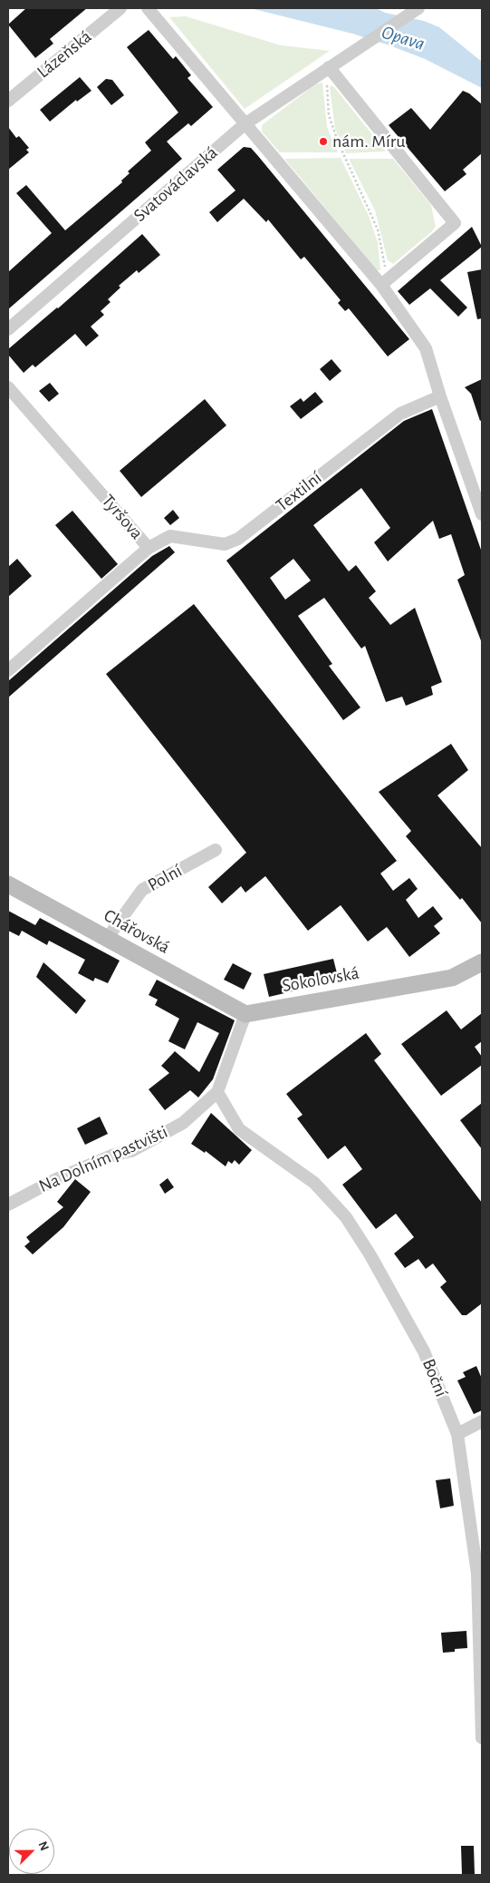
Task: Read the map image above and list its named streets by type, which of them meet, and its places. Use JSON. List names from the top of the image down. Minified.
{"streets":{"street":["Lázeňská","Svatováclavská","Textilní","Tyršova","Polní","Chářovská","Sokolovská","Na Dolním pastvišti","Boční"]},"crossings":[["Textilní","Tyršova"],["Polní","Chářovská"],["Chářovská","Sokolovská"],["Na Dolním pastvišti","Boční"]],"water":["Opava"],"places":["nám. Míru"],"north":"top right"}
